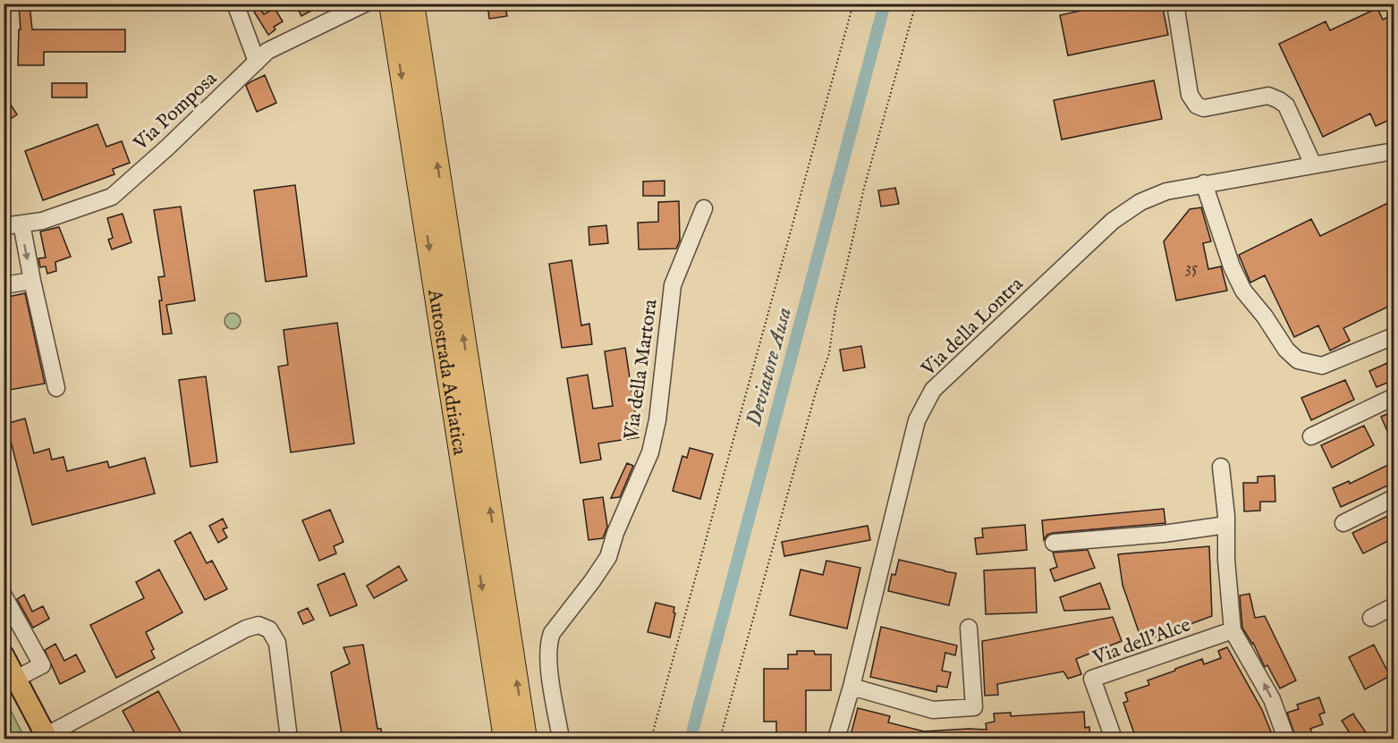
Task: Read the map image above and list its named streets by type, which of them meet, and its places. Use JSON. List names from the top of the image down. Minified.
{"streets":{"highway":["Autostrada Adriatica"],"street":["Via Pomposa","Via della Lontra","Via della Martora","Via dell'Alce"]},"water":["Deviatore Ausa"],"house_numbers":["35"]}
